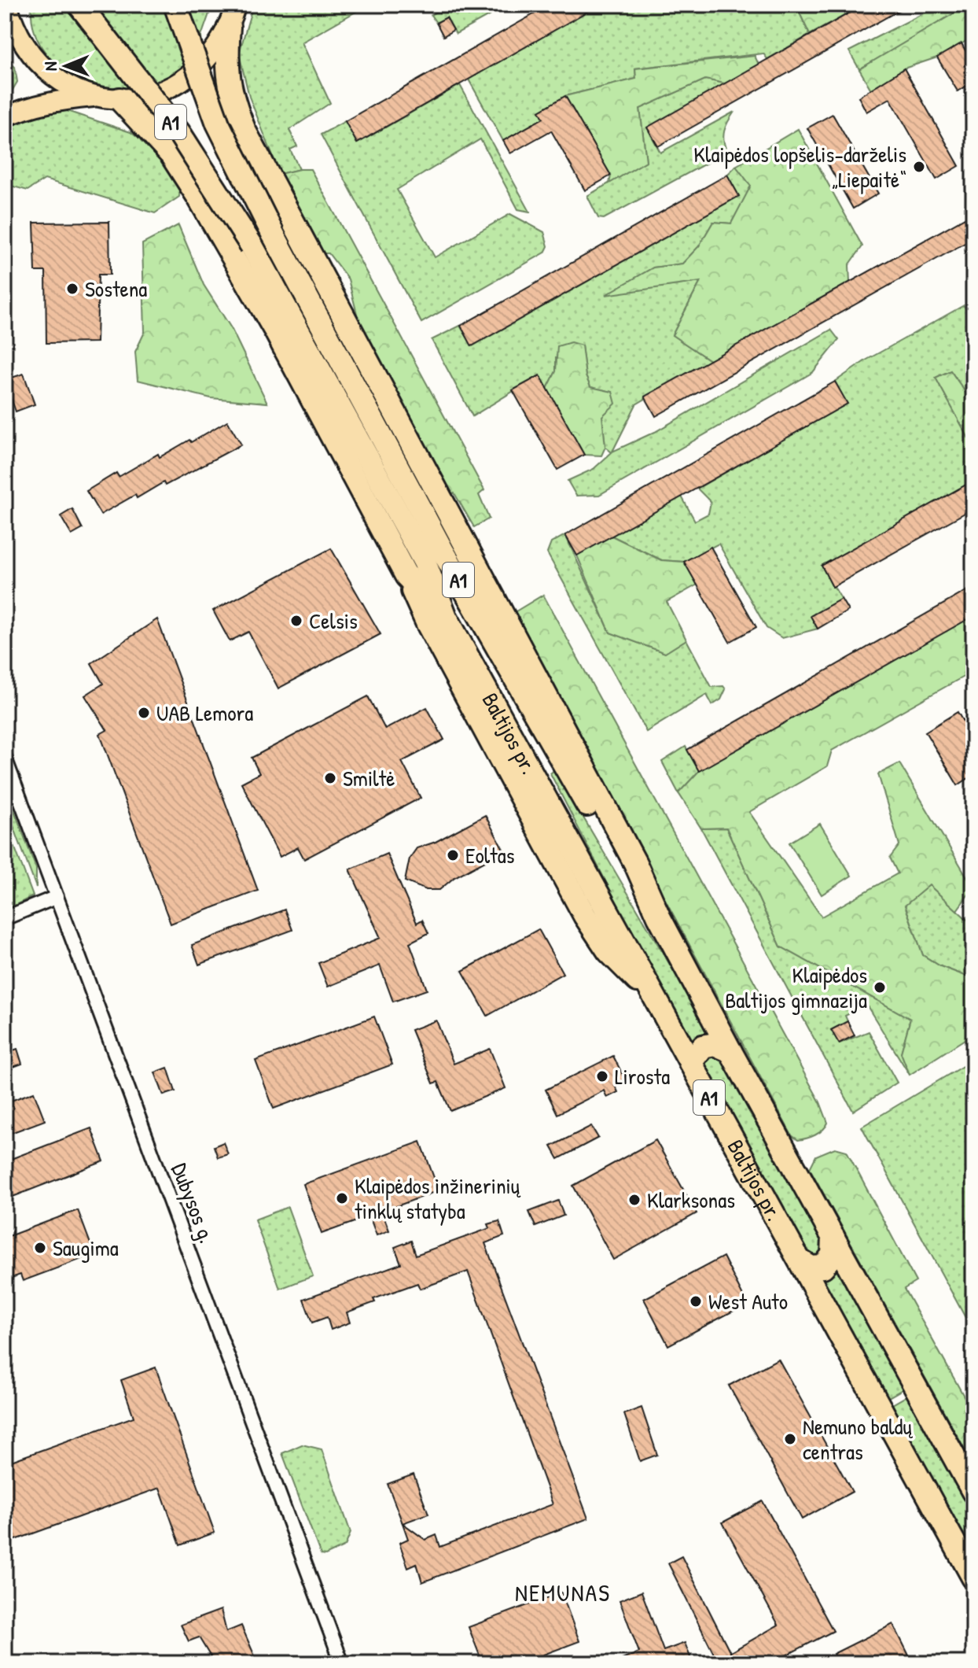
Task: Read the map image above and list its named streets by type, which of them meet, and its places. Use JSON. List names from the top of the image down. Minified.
{"streets":{"highway":["A1","Baltijos pr."],"street":["Dubysos g."]},"crossings":[["A1","Baltijos pr."]],"districts":["NEMUNAS"],"places":["Klaipėdos lopšelis-darželis „Liepaitė“","Sostena","Celsis","UAB Lemora","Smiltė","Eoltas","Klaipėdos Baltijos gimnazija","Lirosta","Klaipėdos inžinerinių tinklų statyba","Klarksonas","Saugima","West Auto","Nemuno baldų centras"],"north":"left"}
